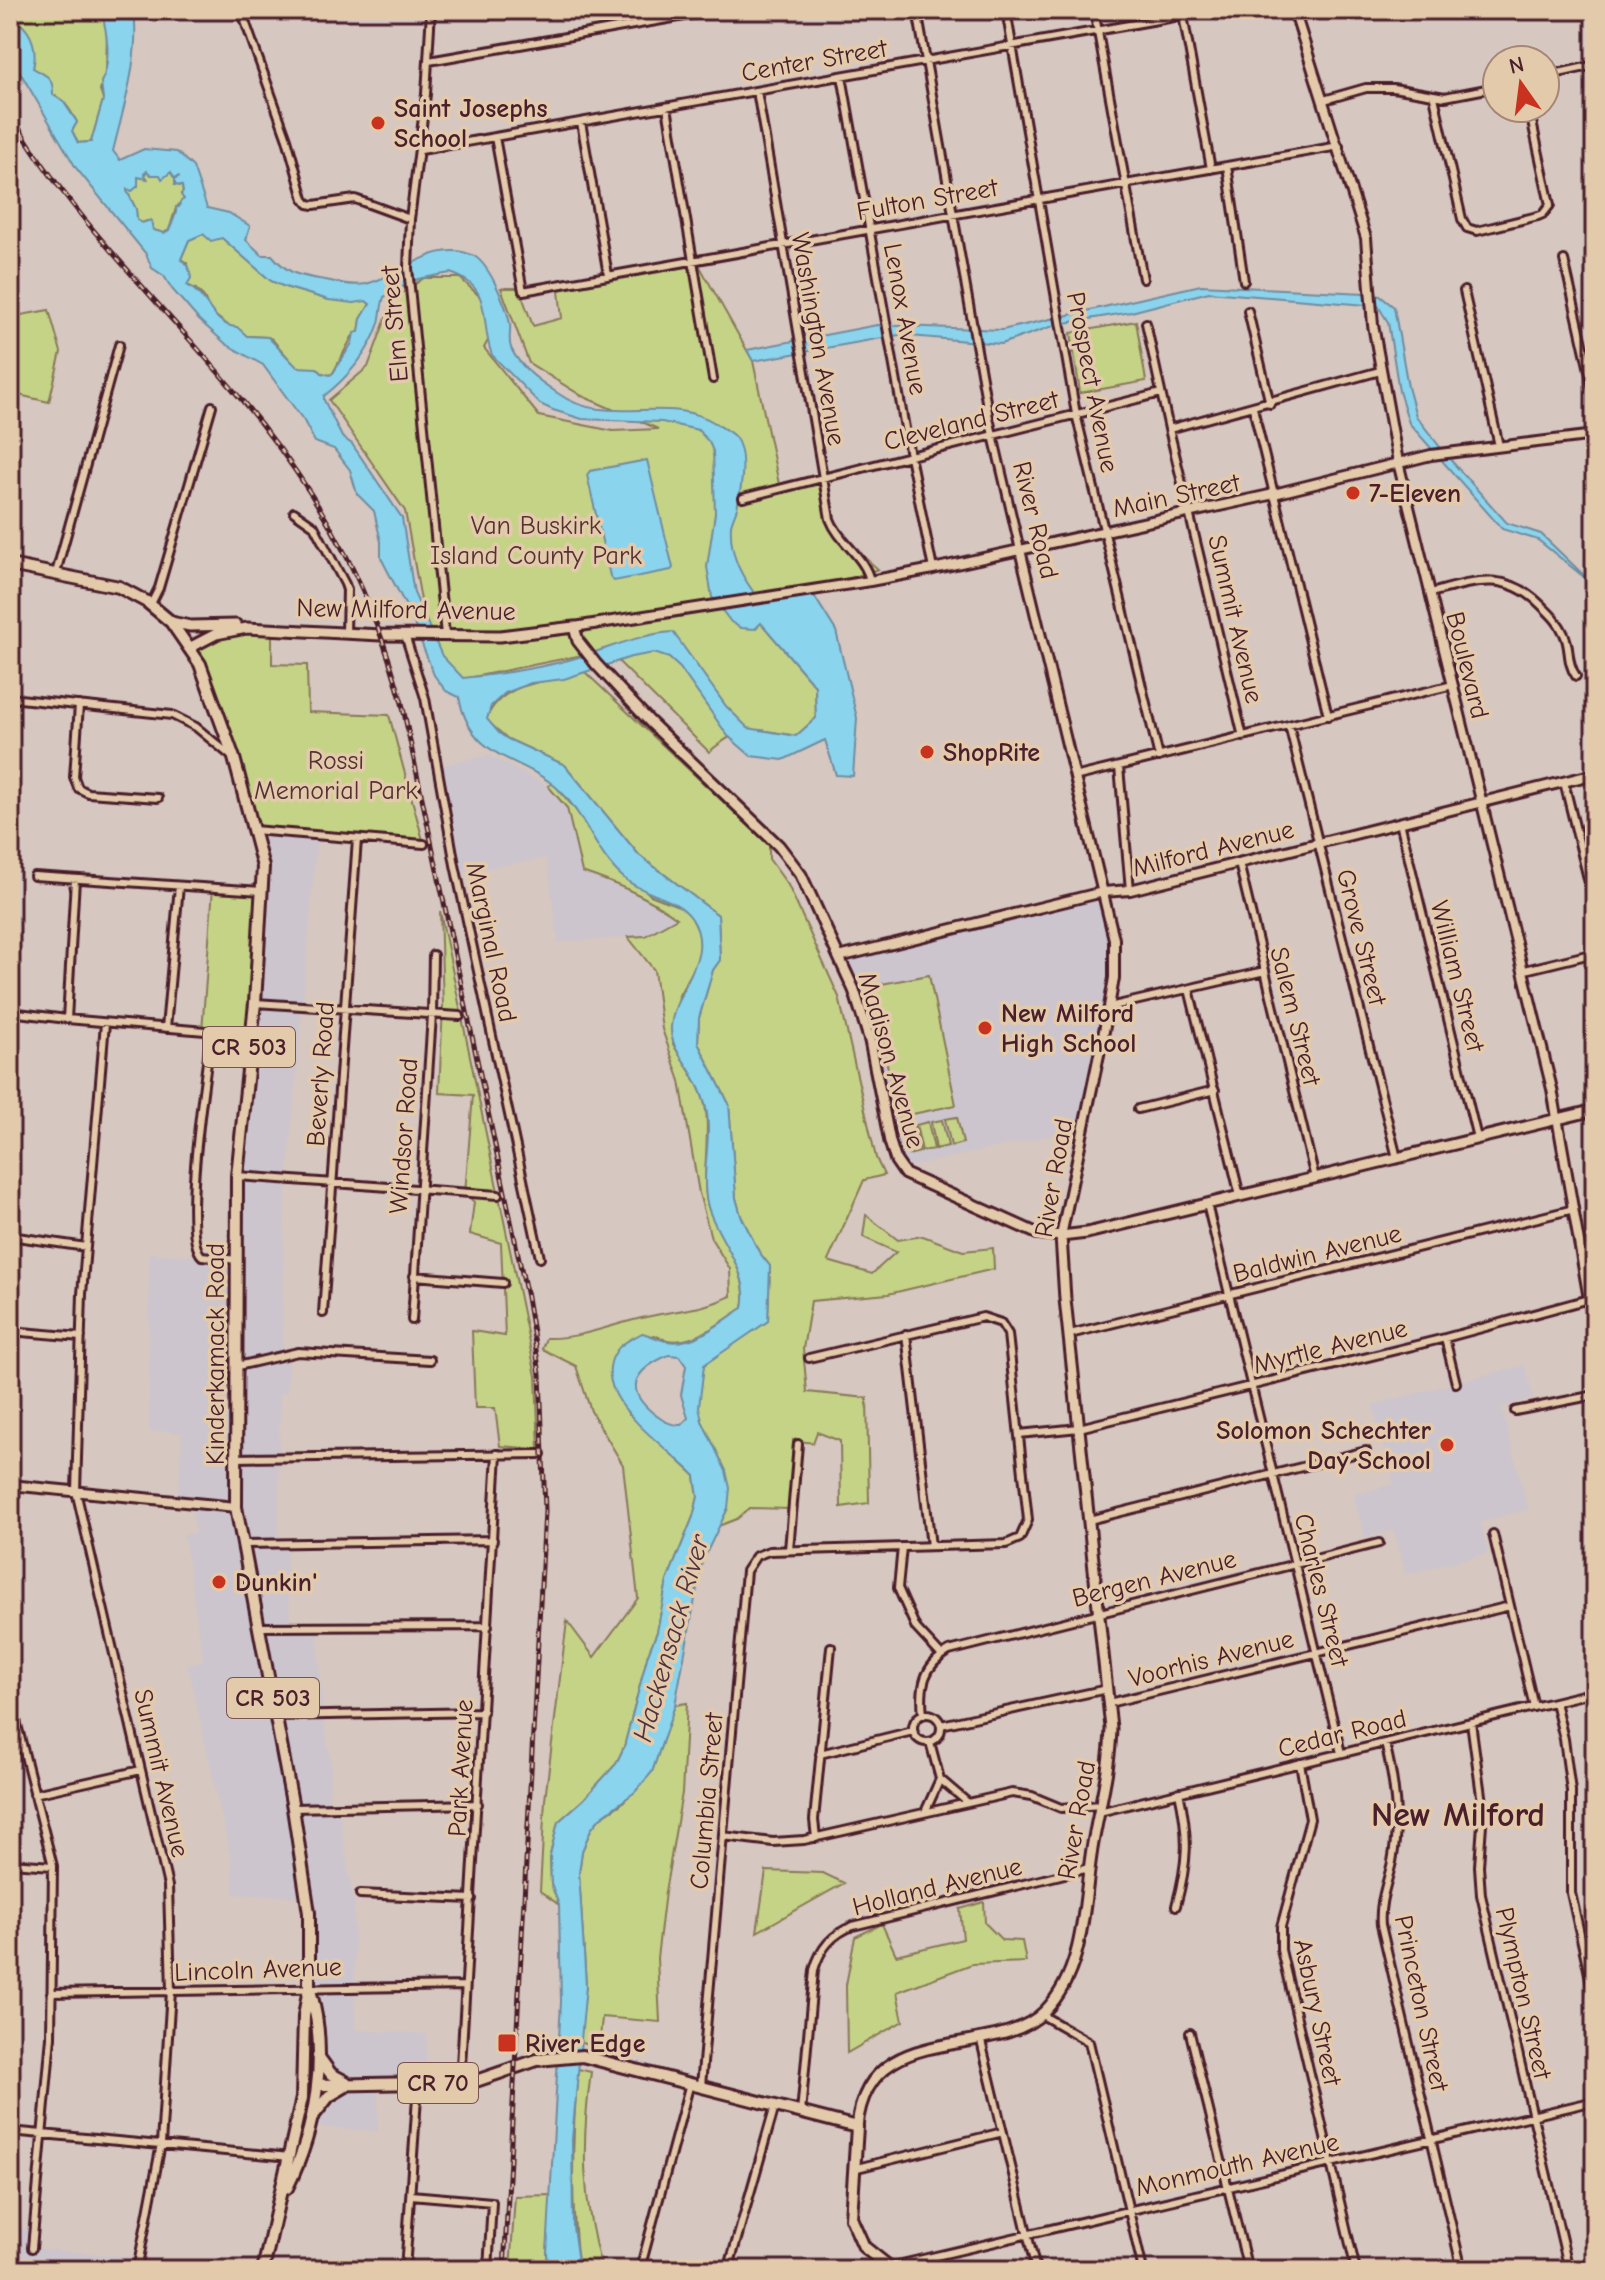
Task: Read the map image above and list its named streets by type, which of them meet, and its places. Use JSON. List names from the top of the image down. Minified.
{"streets":{"main road":["River Road","New Milford Avenue","CR 503","Madison Avenue","Kinderkamack Road","CR 70"],"street":["Center Street","Fulton Street","Lenox Avenue","Elm Street","Washington Avenue","Prospect Avenue","Cleveland Street","Main Street","Summit Avenue","Boulevard","Milford Avenue","Grove Street","Marginal Road","William Street","Salem Street","Beverly Road","Windsor Road","Baldwin Avenue","Myrtle Avenue","Bergen Avenue","Charles Street","Voorhis Avenue","Cedar Road","Park Avenue","Columbia Street","Holland Avenue","Lincoln Avenue","Plympton Street","Princeton Street","Asbury Street","Monmouth Avenue"]},"crossings":[["Center Street","Fulton Street"],["Center Street","Lenox Avenue"],["Center Street","Elm Street"],["Center Street","Washington Avenue"],["Center Street","Prospect Avenue"],["Center Street","River Road"],["Fulton Street","Lenox Avenue"],["Fulton Street","Washington Avenue"],["Fulton Street","Prospect Avenue"],["Fulton Street","River Road"],["Fulton Street","Boulevard"],["Lenox Avenue","Cleveland Street"],["Lenox Avenue","Main Street"],["Elm Street","New Milford Avenue"],["Washington Avenue","Cleveland Street"],["Washington Avenue","Main Street"],["Prospect Avenue","Cleveland Street"],["Prospect Avenue","Main Street"],["Cleveland Street","River Road"],["Cleveland Street","Summit Avenue"],["Main Street","River Road"],["Main Street","New Milford Avenue"],["Main Street","Summit Avenue"],["Main Street","Boulevard"],["River Road","Milford Avenue"],["River Road","Madison Avenue"],["River Road","Baldwin Avenue"],["River Road","Myrtle Avenue"],["River Road","Bergen Avenue"],["River Road","Voorhis Avenue"],["River Road","Cedar Road"],["River Road","Holland Avenue"],["New Milford Avenue","Marginal Road"],["New Milford Avenue","Madison Avenue"],["New Milford Avenue","Kinderkamack Road"],["Summit Avenue","Lincoln Avenue"],["Boulevard","Milford Avenue"],["Boulevard","Madison Avenue"],["Boulevard","Baldwin Avenue"],["Boulevard","Myrtle Avenue"],["Milford Avenue","Grove Street"],["Milford Avenue","William Street"],["Milford Avenue","Salem Street"],["Milford Avenue","Madison Avenue"],["Grove Street","Madison Avenue"],["William Street","Madison Avenue"],["Salem Street","Madison Avenue"],["Madison Avenue","Charles Street"],["Baldwin Avenue","Charles Street"],["Myrtle Avenue","Charles Street"],["Myrtle Avenue","Columbia Street"],["Kinderkamack Road","Lincoln Avenue"],["Bergen Avenue","Charles Street"],["Charles Street","Voorhis Avenue"],["Charles Street","Cedar Road"],["Cedar Road","Columbia Street"],["Cedar Road","Plympton Street"],["Cedar Road","Princeton Street"],["Cedar Road","Asbury Street"],["Park Avenue","Lincoln Avenue"],["Park Avenue","CR 70"],["Columbia Street","CR 70"],["Holland Avenue","CR 70"],["Plympton Street","Monmouth Avenue"],["Princeton Street","Monmouth Avenue"],["Asbury Street","Monmouth Avenue"]],"districts":["New Milford"],"water":["Hackensack River"],"parks":["Van Buskirk Island County Park","Rossi Memorial Park"],"places":{"other":["Saint Josephs School","7-Eleven","ShopRite","New Milford High School","Solomon Schechter Day School","Dunkin'"],"transit":["River Edge"]},"north":"top"}
